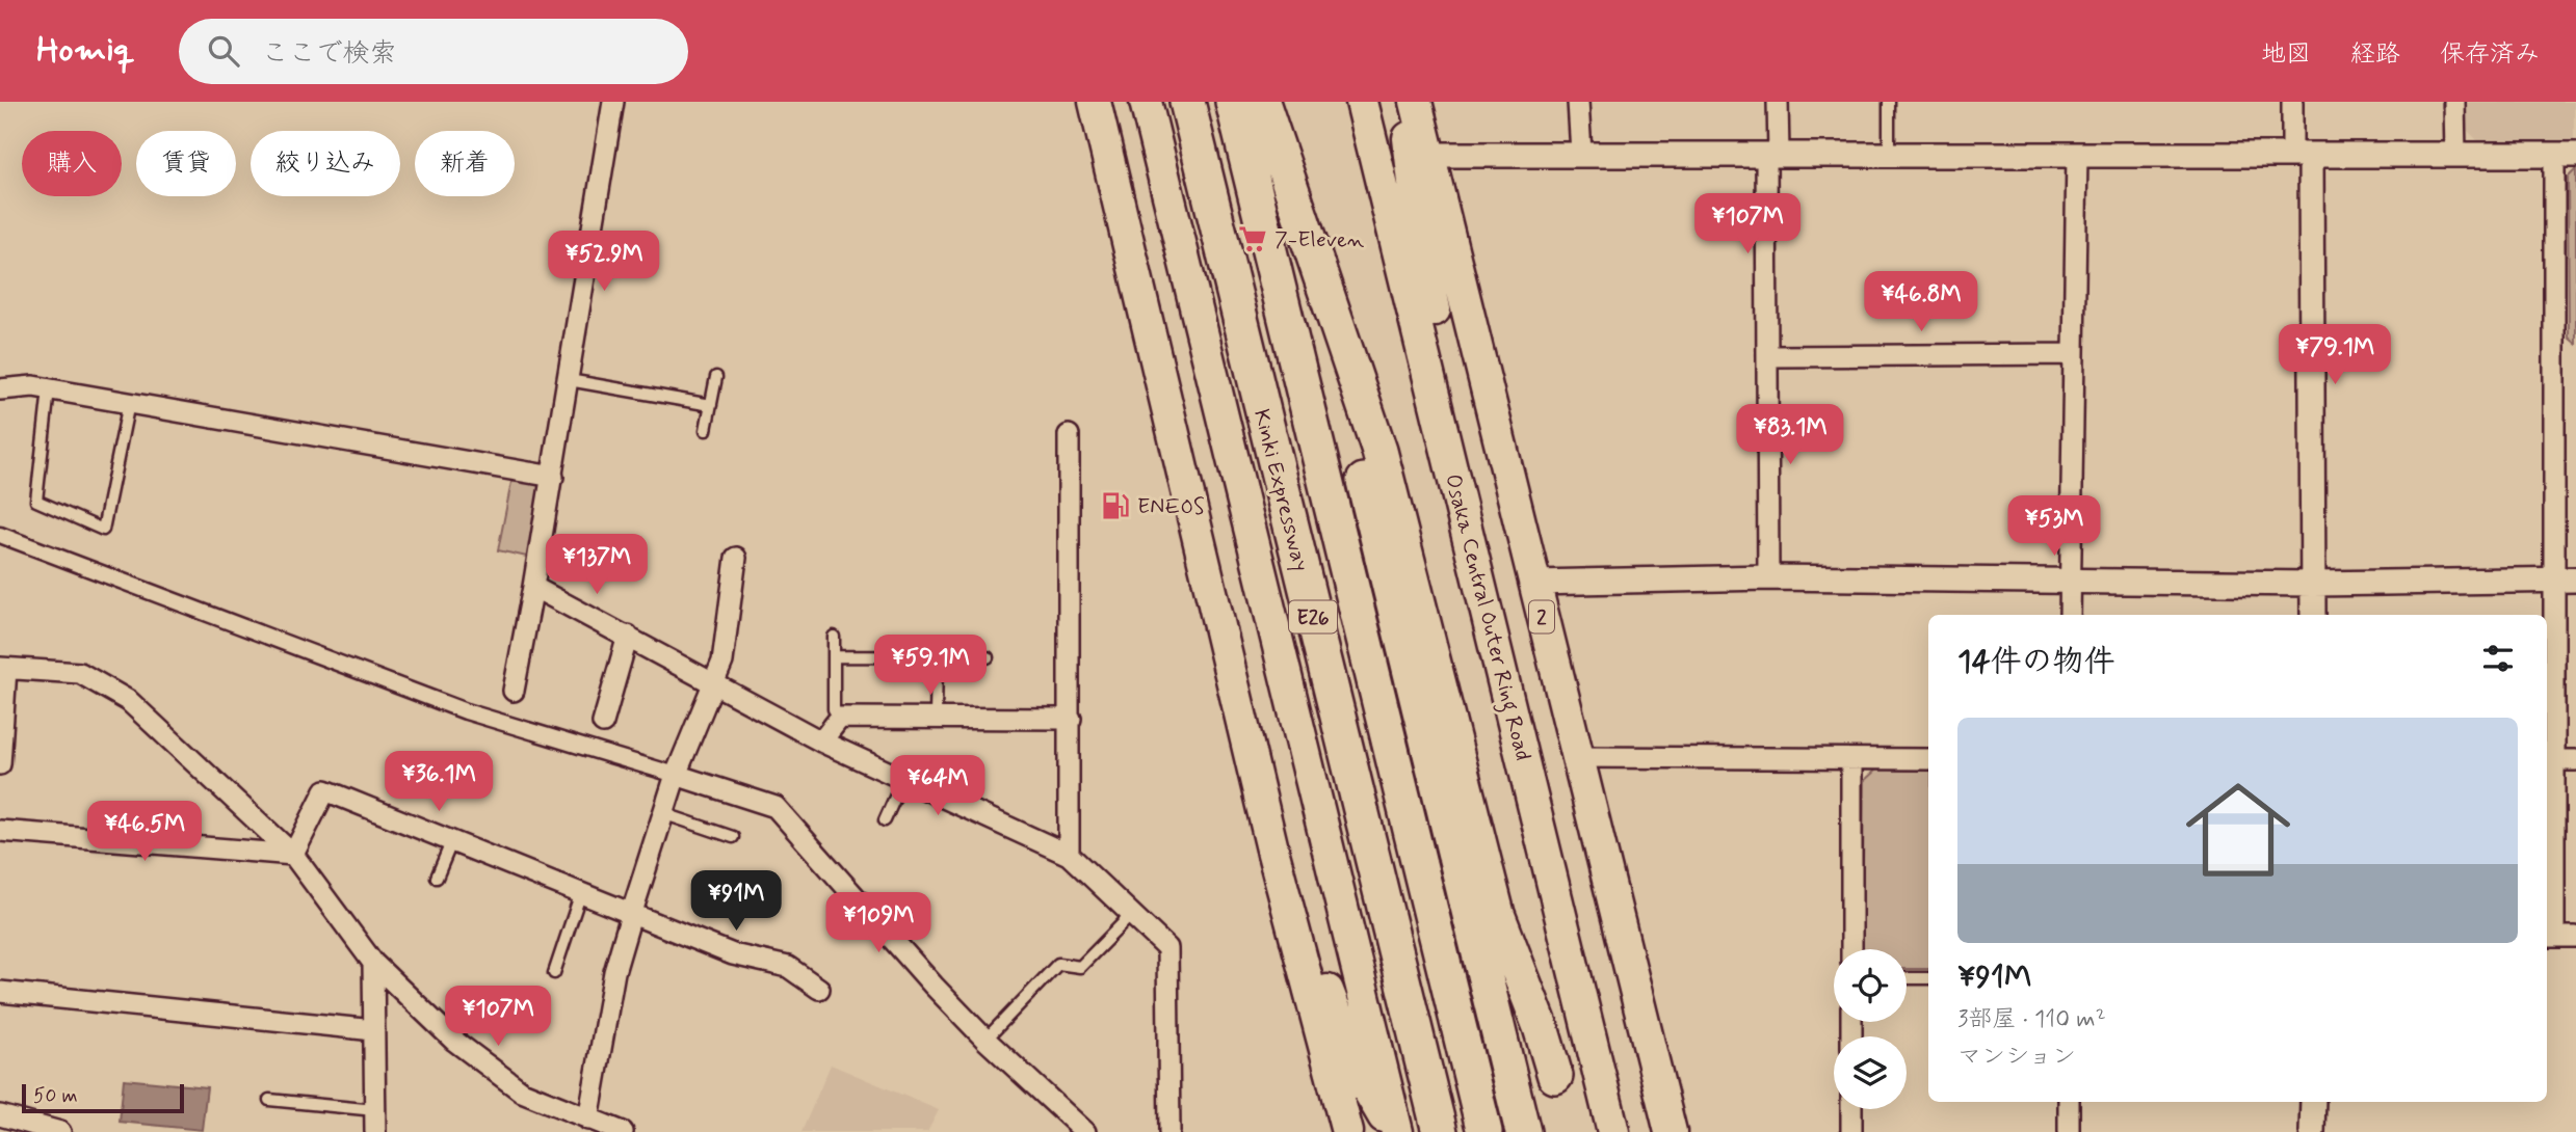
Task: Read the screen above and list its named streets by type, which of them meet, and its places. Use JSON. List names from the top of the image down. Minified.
{"streets":{"highway":["Kinki Expressway","E26"],"main road":["Osaka Central Outer Ring Road","2"]},"places":{"supermarket":["7-Eleven"],"fuel station":["ENEOS"]},"scale_bar":"50 m","page":{"header":"Homiq","search":"ここで検索","nav":["地図","経路","保存済み"],"chip":["購入","賃貸","絞り込み","新着"],"price":["¥107M","¥52.9M","¥46.8M","¥79.1M","¥83.1M","¥53M","¥137M","¥59.1M","¥36.1M","¥64M","¥46.5M","¥91M","¥109M","¥107M"],"heading":"14件の物件","list":[{"name":"¥91M","note":"3部屋 · 110 m² · マンション"}],"scale":"50 m"}}
